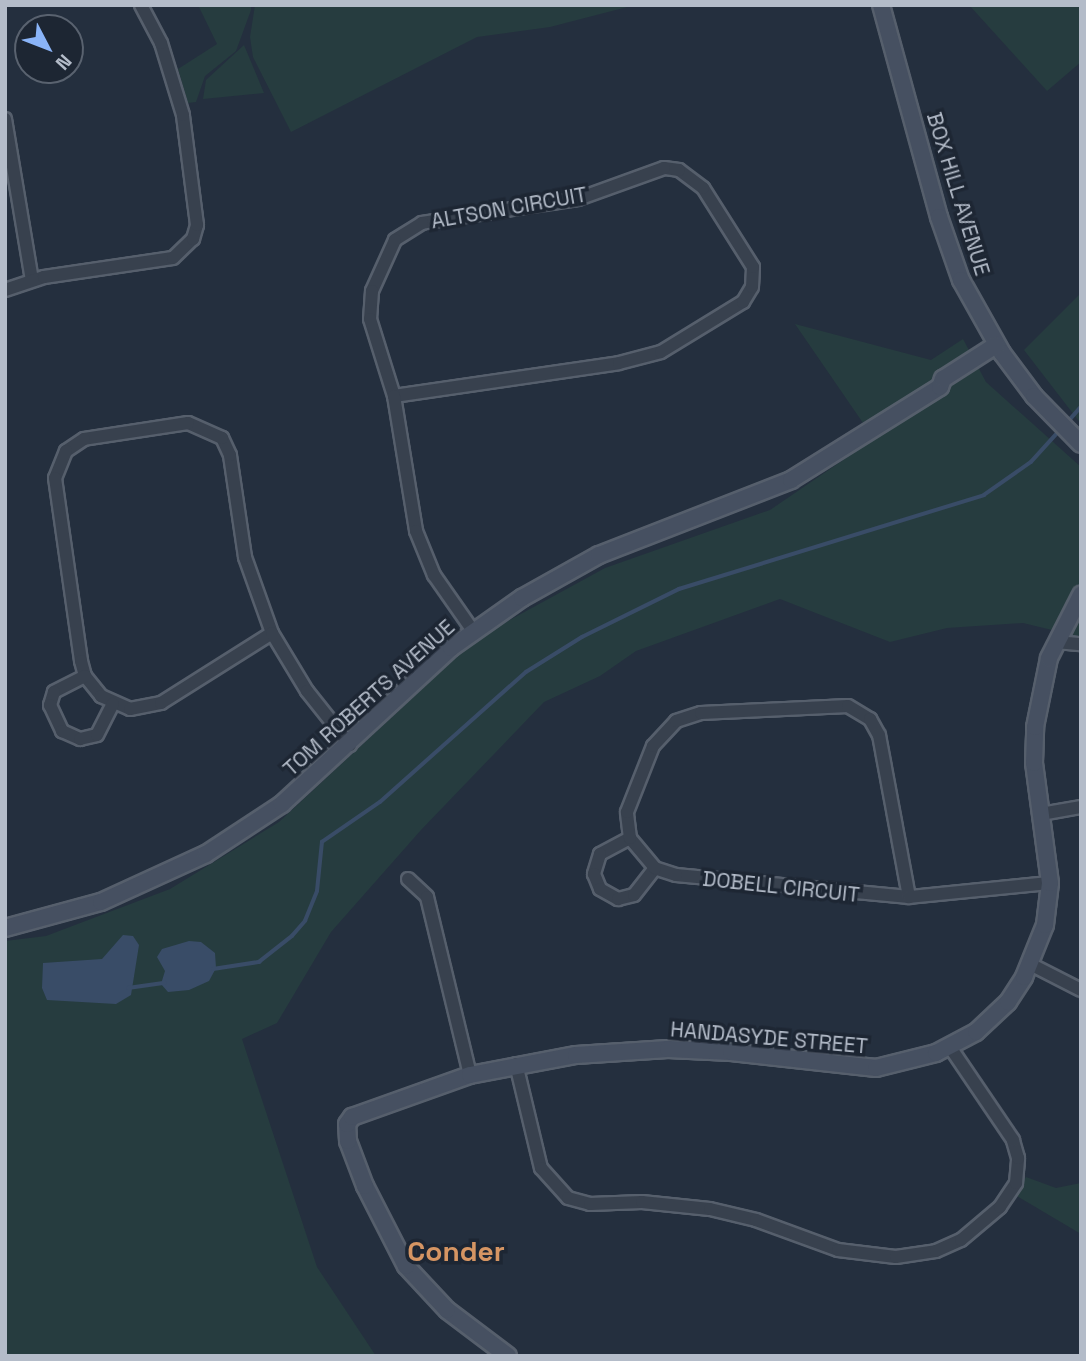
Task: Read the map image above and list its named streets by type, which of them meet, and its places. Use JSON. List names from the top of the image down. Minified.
{"streets":{"street":["BOX HILL AVENUE","ALTSON CIRCUIT","TOM ROBERTS AVENUE","DOBELL CIRCUIT","HANDASYDE STREET"]},"crossings":[["BOX HILL AVENUE","TOM ROBERTS AVENUE"],["ALTSON CIRCUIT","TOM ROBERTS AVENUE"],["DOBELL CIRCUIT","HANDASYDE STREET"]],"districts":["Conder"],"north":"bottom right"}
